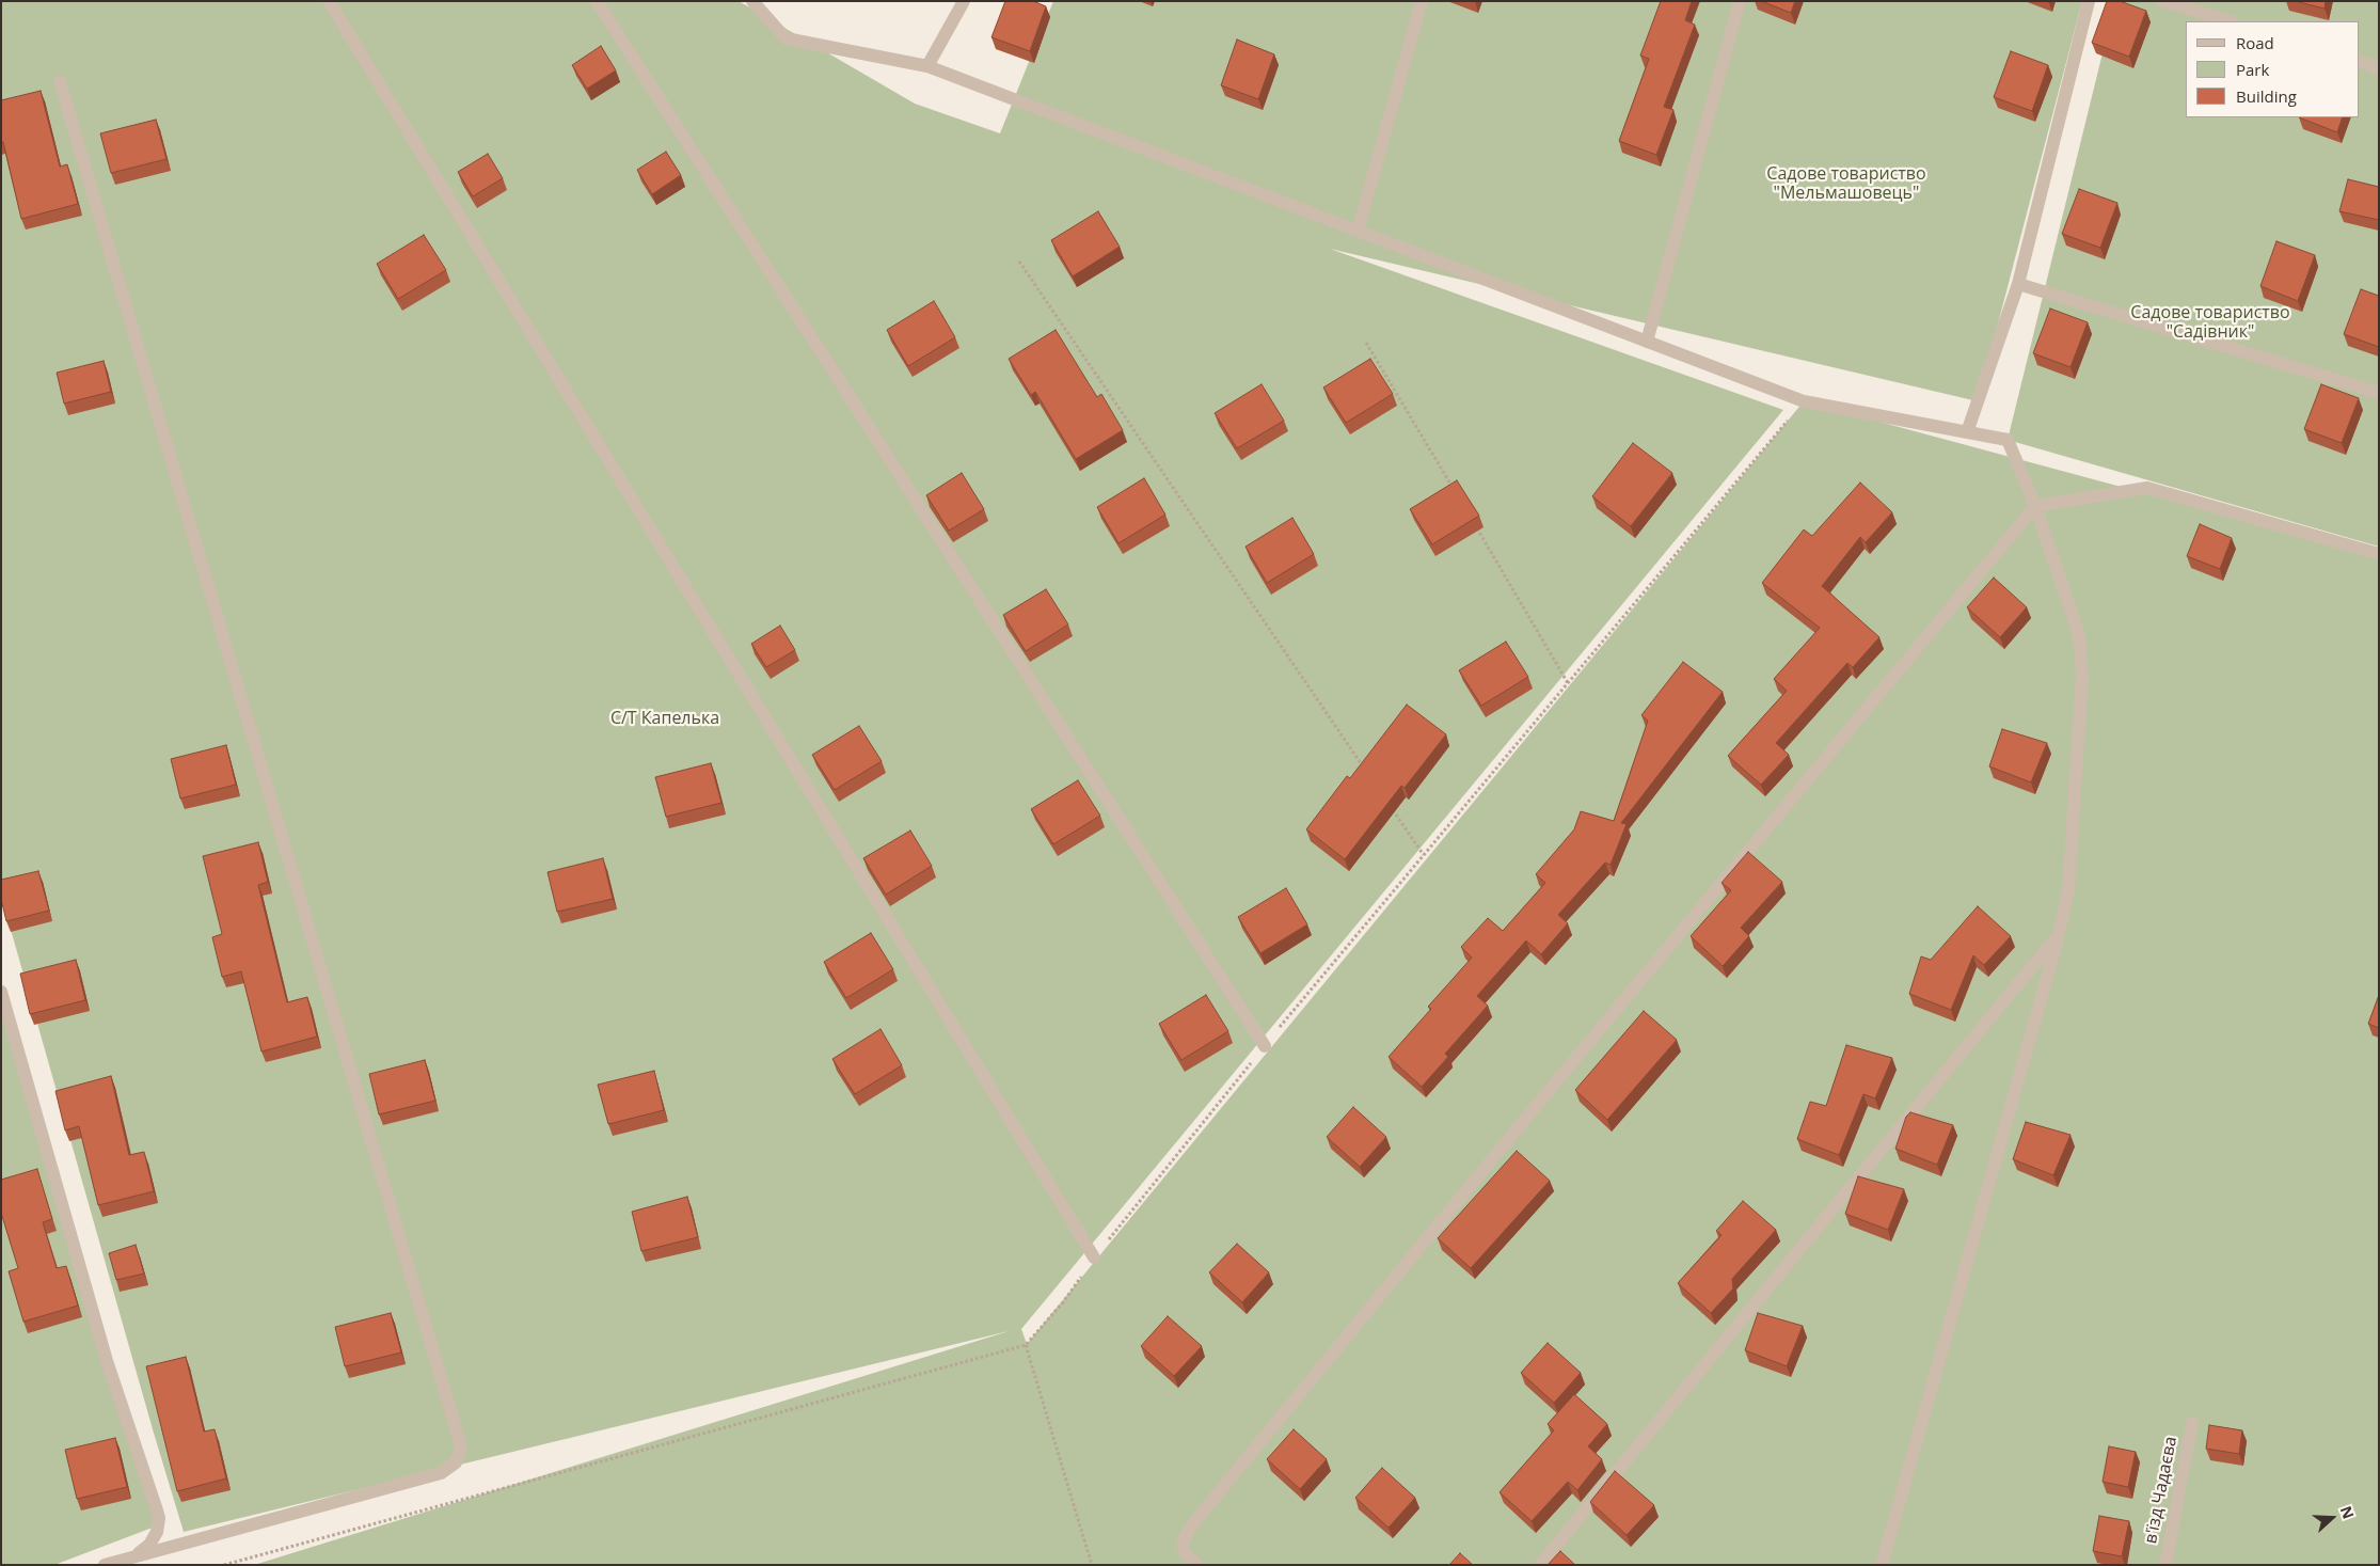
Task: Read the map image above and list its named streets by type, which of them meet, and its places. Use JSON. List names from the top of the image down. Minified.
{"streets":{"street":["в'їзд Чадаєва"]},"parks":["Садове товариство \"Мельмашовець\"","Садове товариство \"Садівник\"","С/Т Капелька"],"legend":["Road","Park","Building"],"north":"right"}
